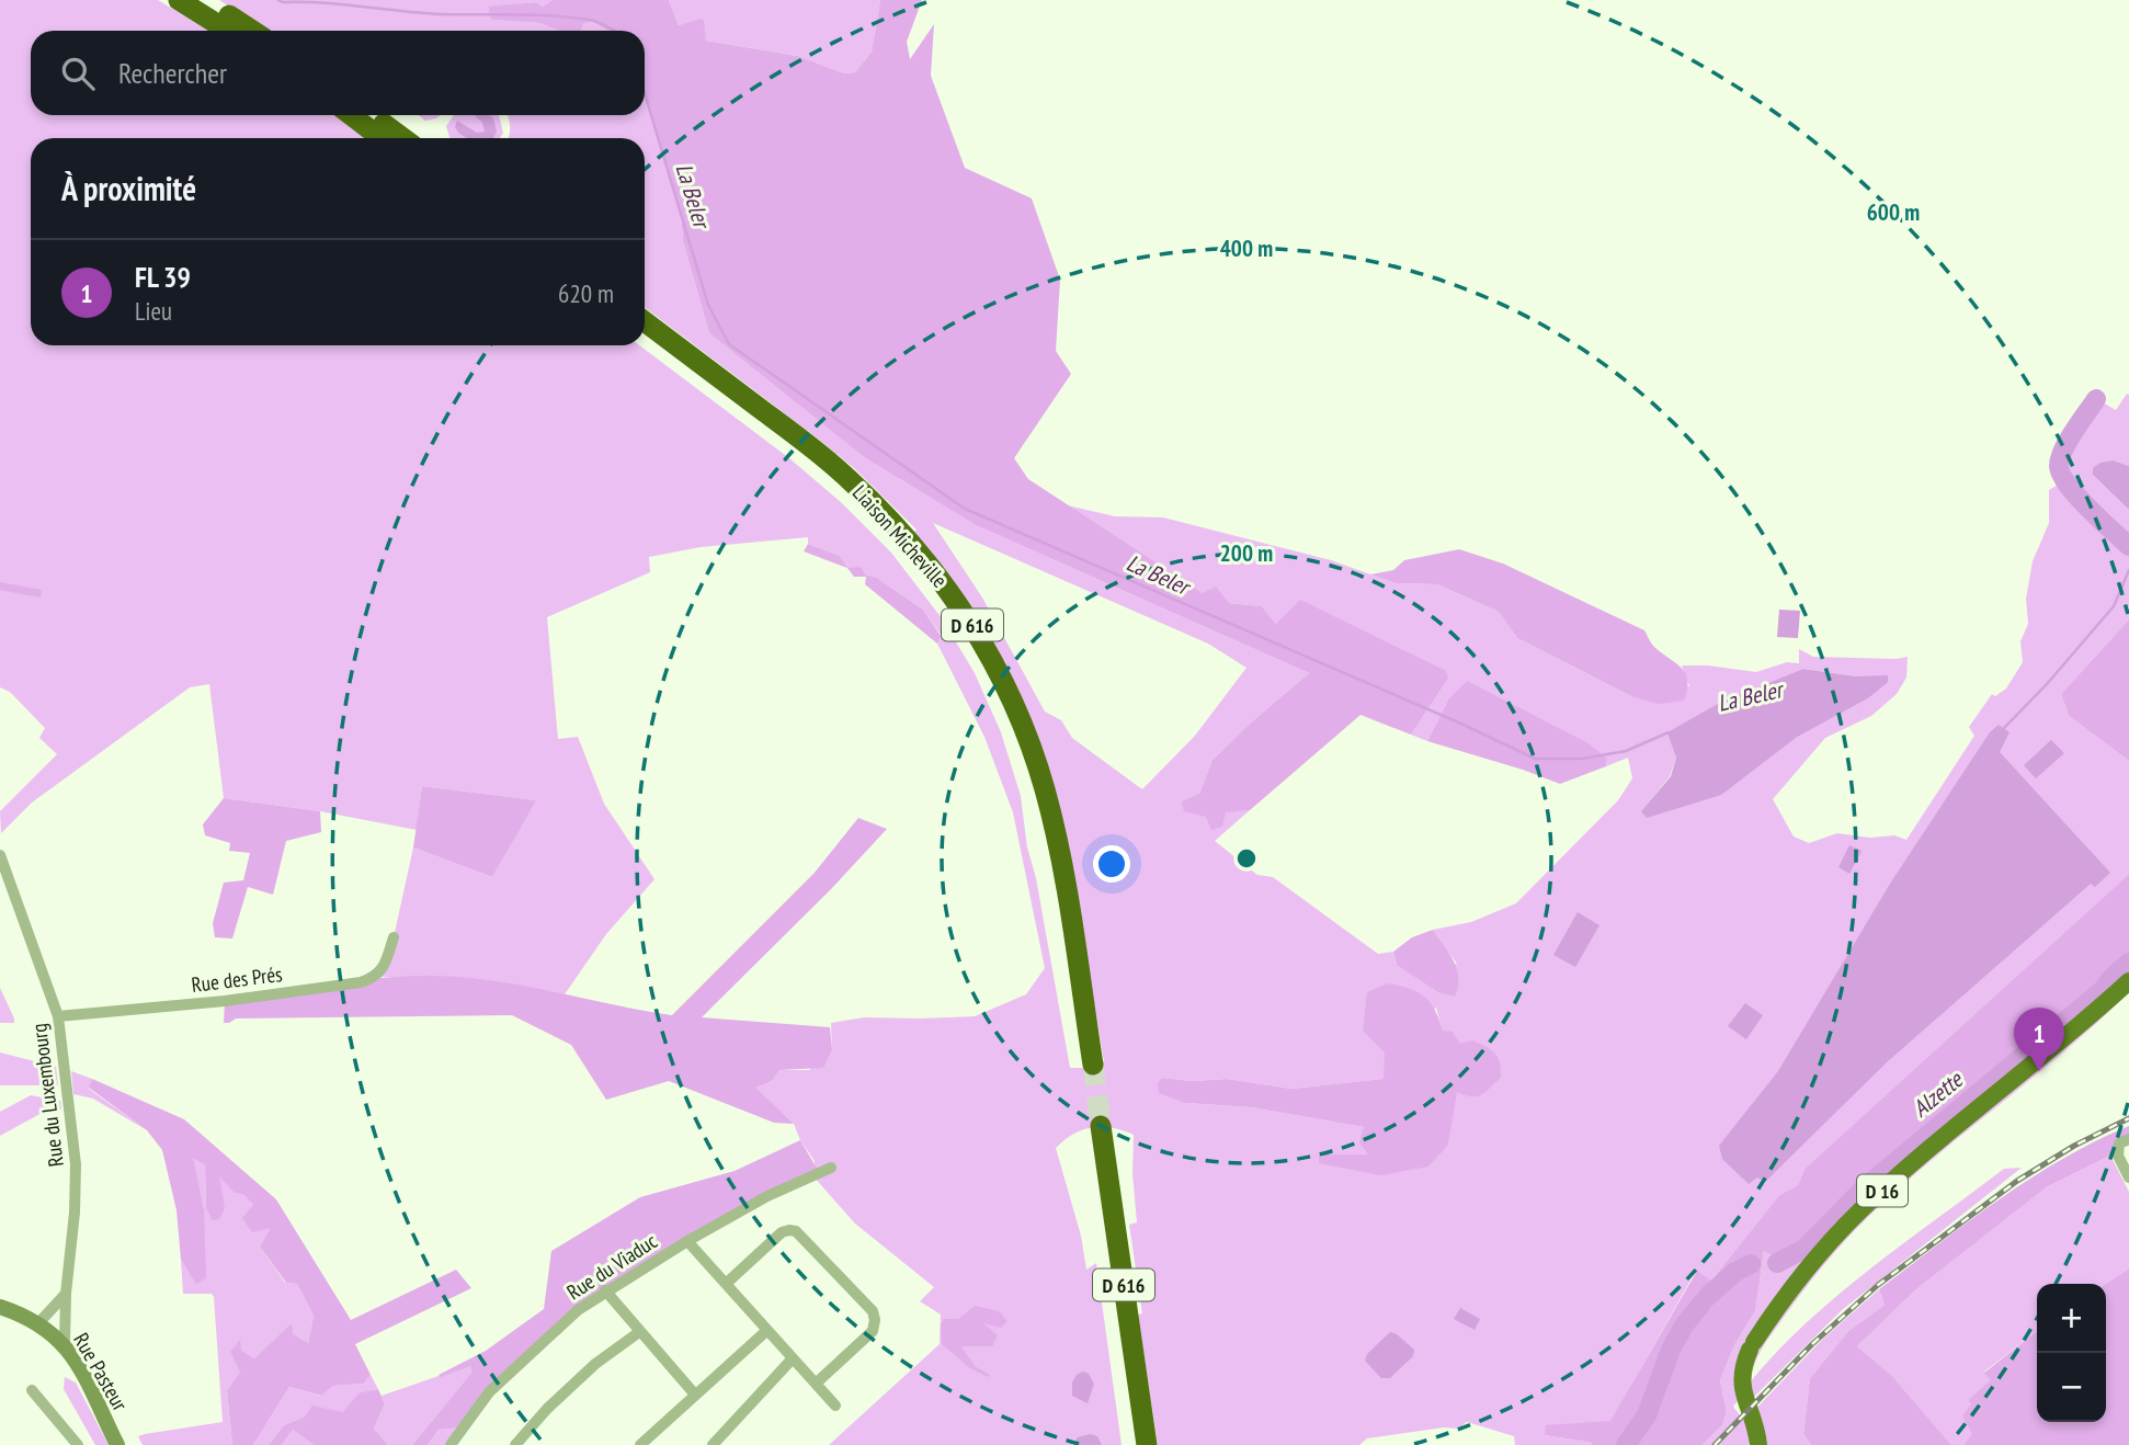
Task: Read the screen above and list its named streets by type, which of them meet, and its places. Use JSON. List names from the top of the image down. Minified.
{"streets":{"highway":["Liaison Micheville","D 616"],"main road":["D 16","Rue Pasteur"],"street":["Rue des Prés","Rue du Luxembourg","Rue du Viaduc"]},"crossings":[["Rue des Prés","Rue du Luxembourg"],["Rue du Luxembourg","Rue Pasteur"]],"water":["La Beler","Alzette"],"page":{"search":"Rechercher","heading":"À proximité","list":[{"mark":"1","name":"FL 39","note":"Lieu","value":"620 m"}],"pins":"1","map_buttons":["+","−"]},"rings":["600 m","400 m","200 m"]}
